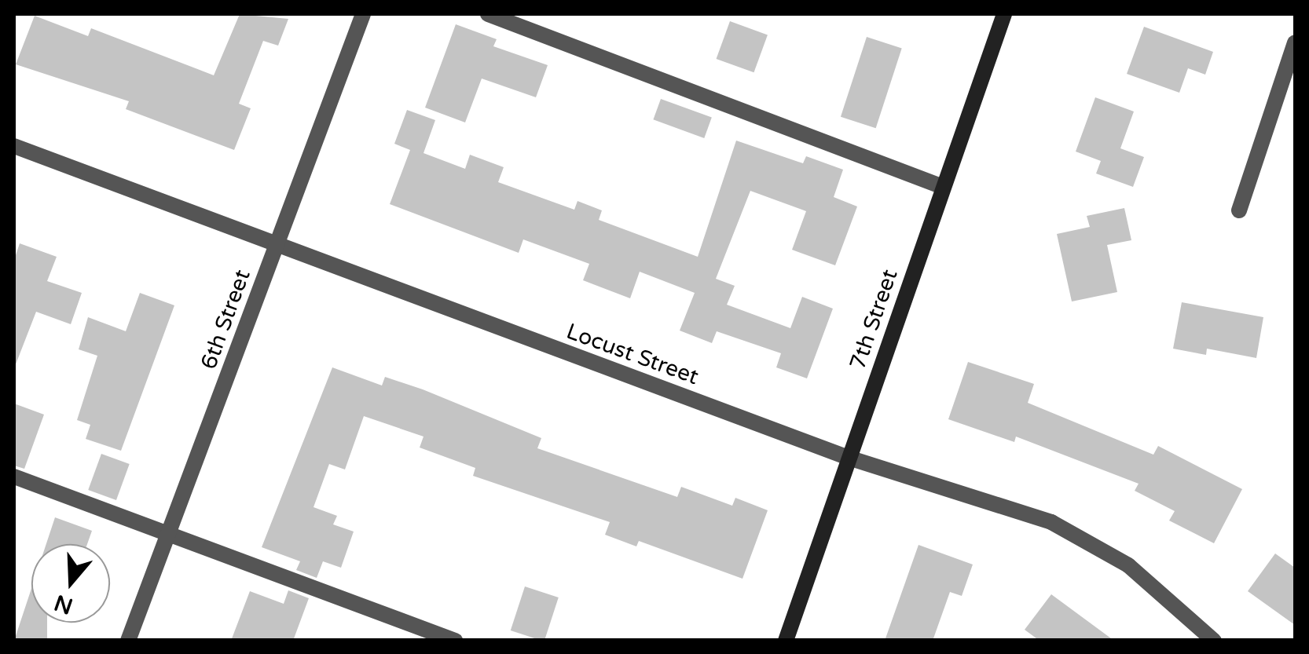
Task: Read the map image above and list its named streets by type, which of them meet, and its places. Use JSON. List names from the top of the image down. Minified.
{"streets":{"street":["6th Street","7th Street","Locust Street"]},"crossings":[["6th Street","Locust Street"],["7th Street","Locust Street"]],"north":"bottom"}
